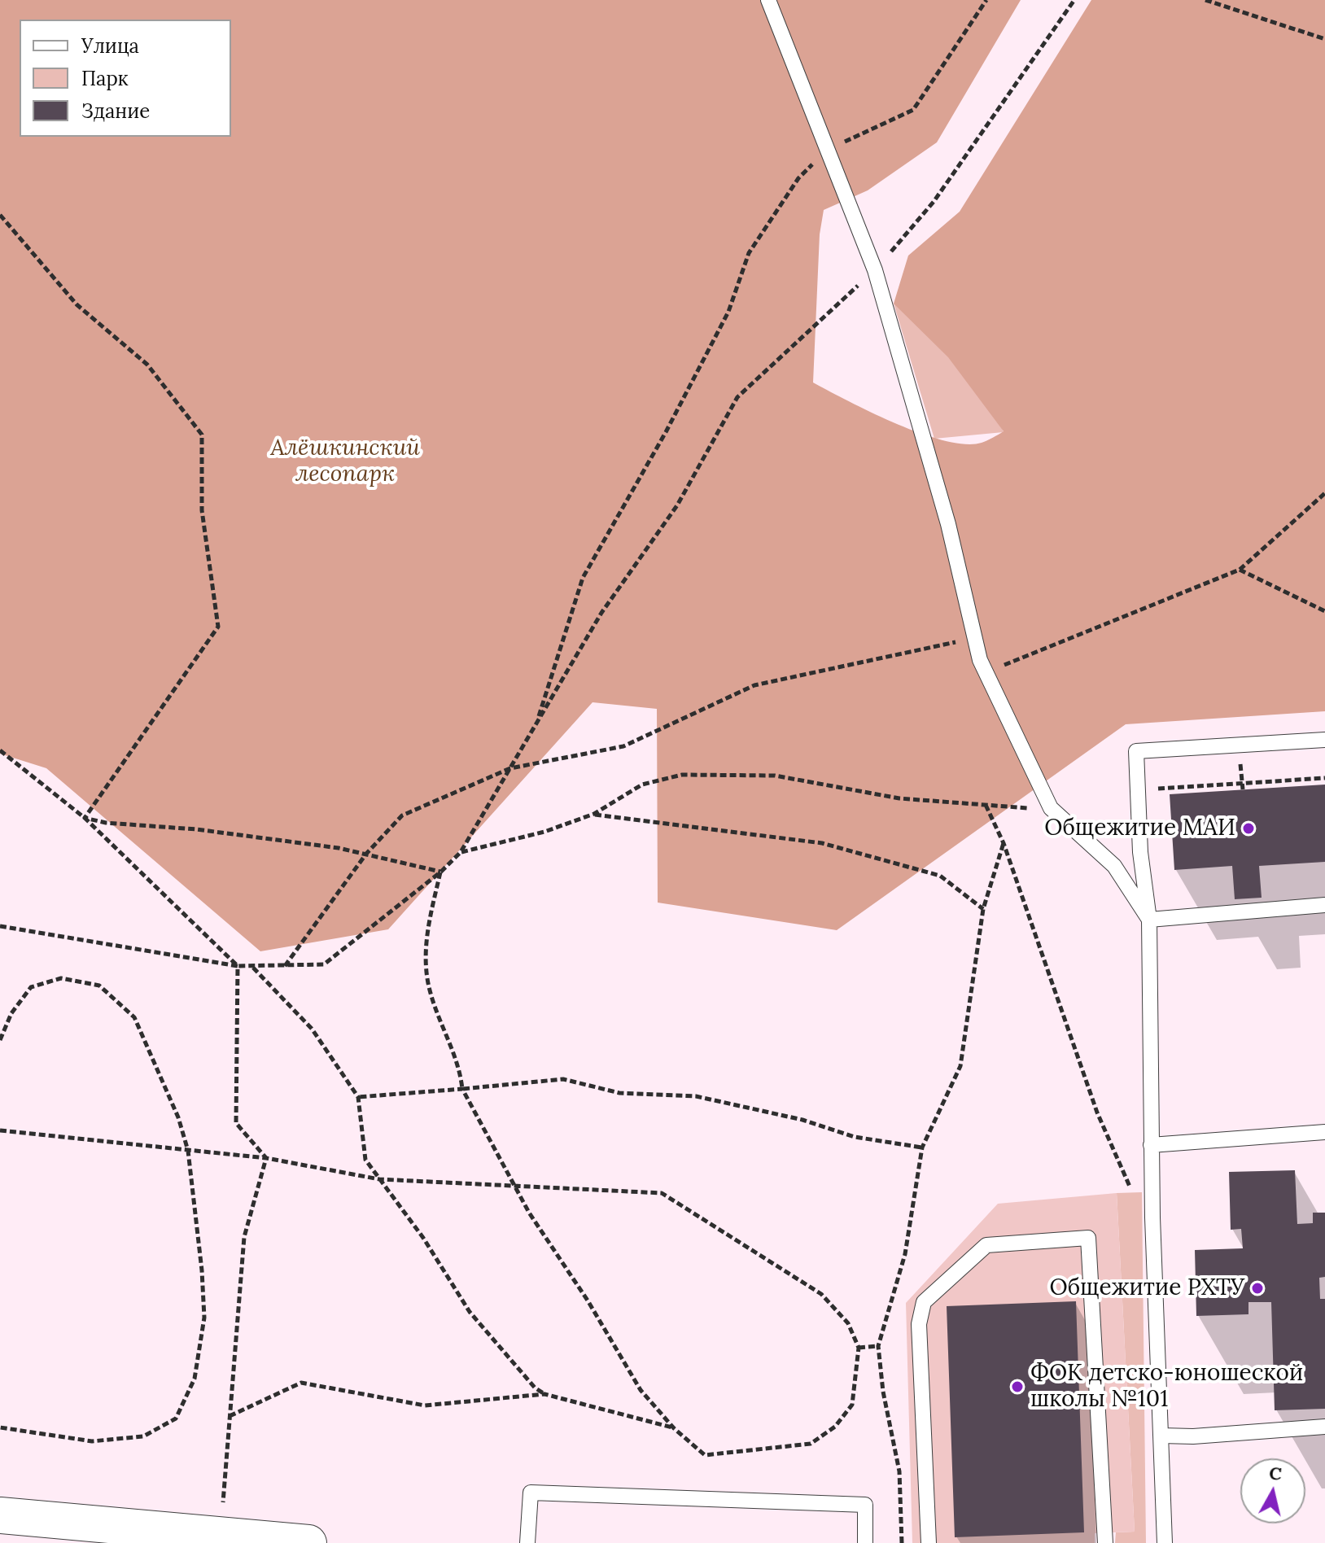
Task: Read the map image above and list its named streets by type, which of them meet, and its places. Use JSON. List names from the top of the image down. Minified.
{"parks":["Алёшкинский лесопарк"],"places":["Общежитие МАИ","Общежитие РХТУ","ФОК детско-юношеской школы №101"],"legend":["Улица","Парк","Здание"],"north":"top"}
